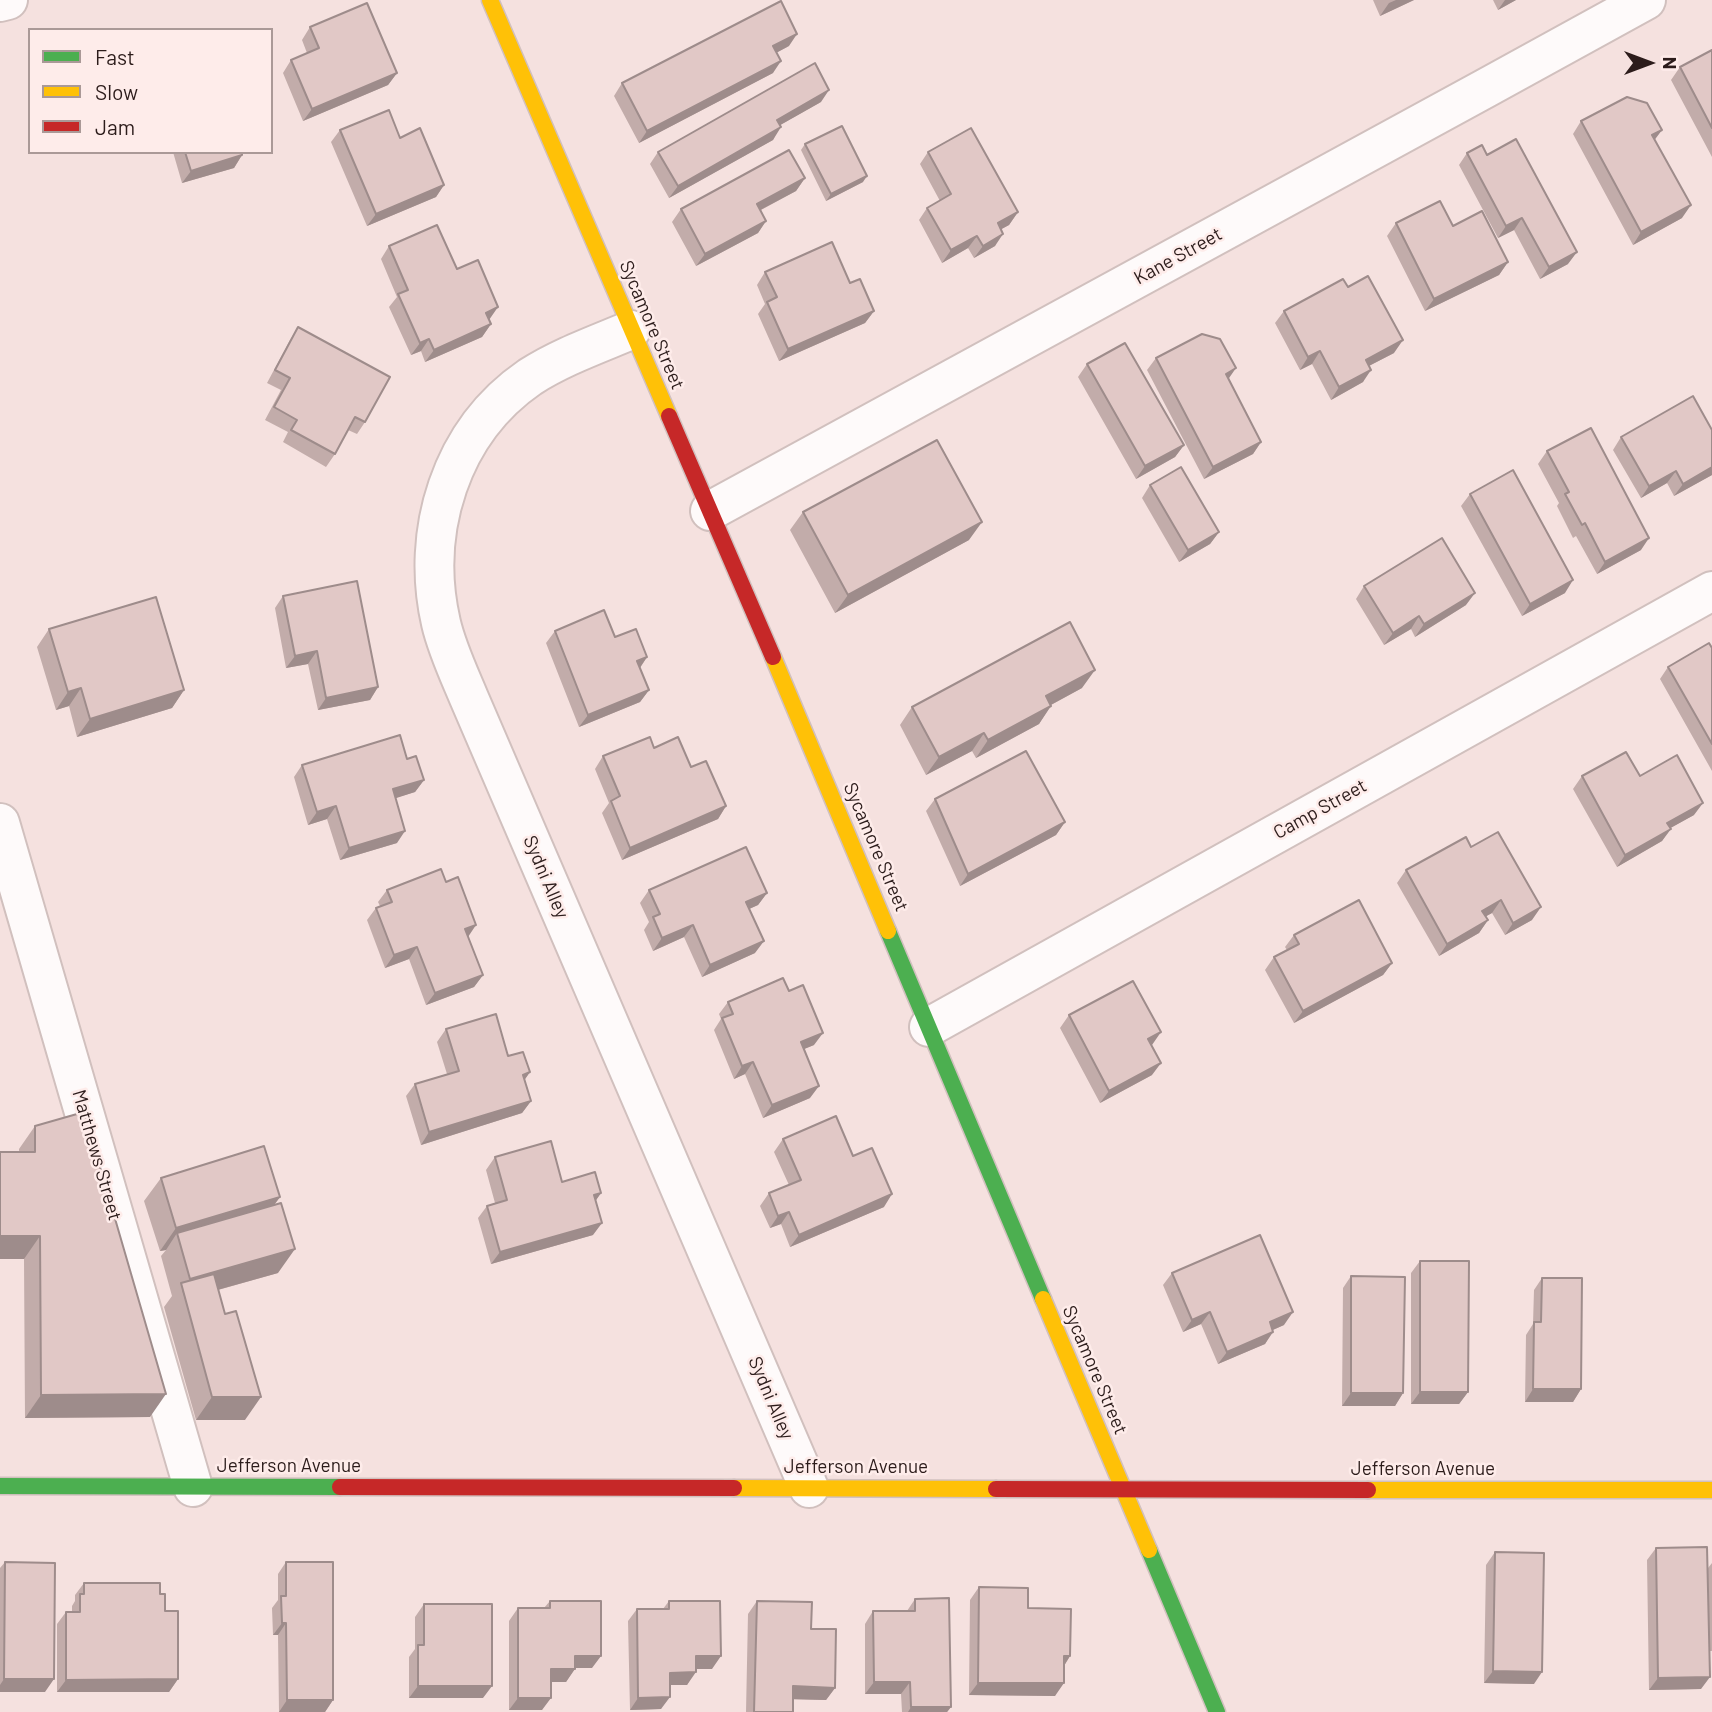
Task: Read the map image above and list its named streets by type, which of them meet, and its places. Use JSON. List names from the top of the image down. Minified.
{"streets":{"street":["Kane Street","Sycamore Street","Camp Street","Sydni Alley","Matthews Street","Jefferson Avenue"]},"crossings":[["Kane Street","Sycamore Street"],["Sycamore Street","Camp Street"],["Sycamore Street","Sydni Alley"],["Sycamore Street","Jefferson Avenue"],["Sydni Alley","Jefferson Avenue"],["Matthews Street","Jefferson Avenue"]],"legend":["Fast","Slow","Jam"],"north":"right"}
